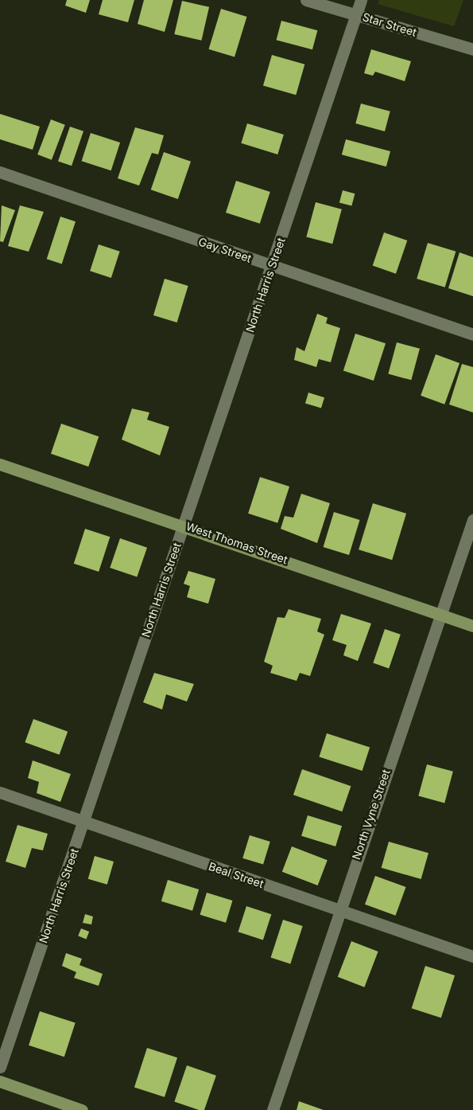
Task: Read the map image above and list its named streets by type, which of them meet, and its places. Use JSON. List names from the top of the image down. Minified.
{"streets":{"main road":["West Thomas Street"],"street":["Star Street","Gay Street","North Harris Street","North Vyne Street","Beal Street"]},"crossings":[["Star Street","North Harris Street"],["Gay Street","North Harris Street"],["North Harris Street","West Thomas Street"],["North Harris Street","Beal Street"],["West Thomas Street","North Vyne Street"],["North Vyne Street","Beal Street"]]}
